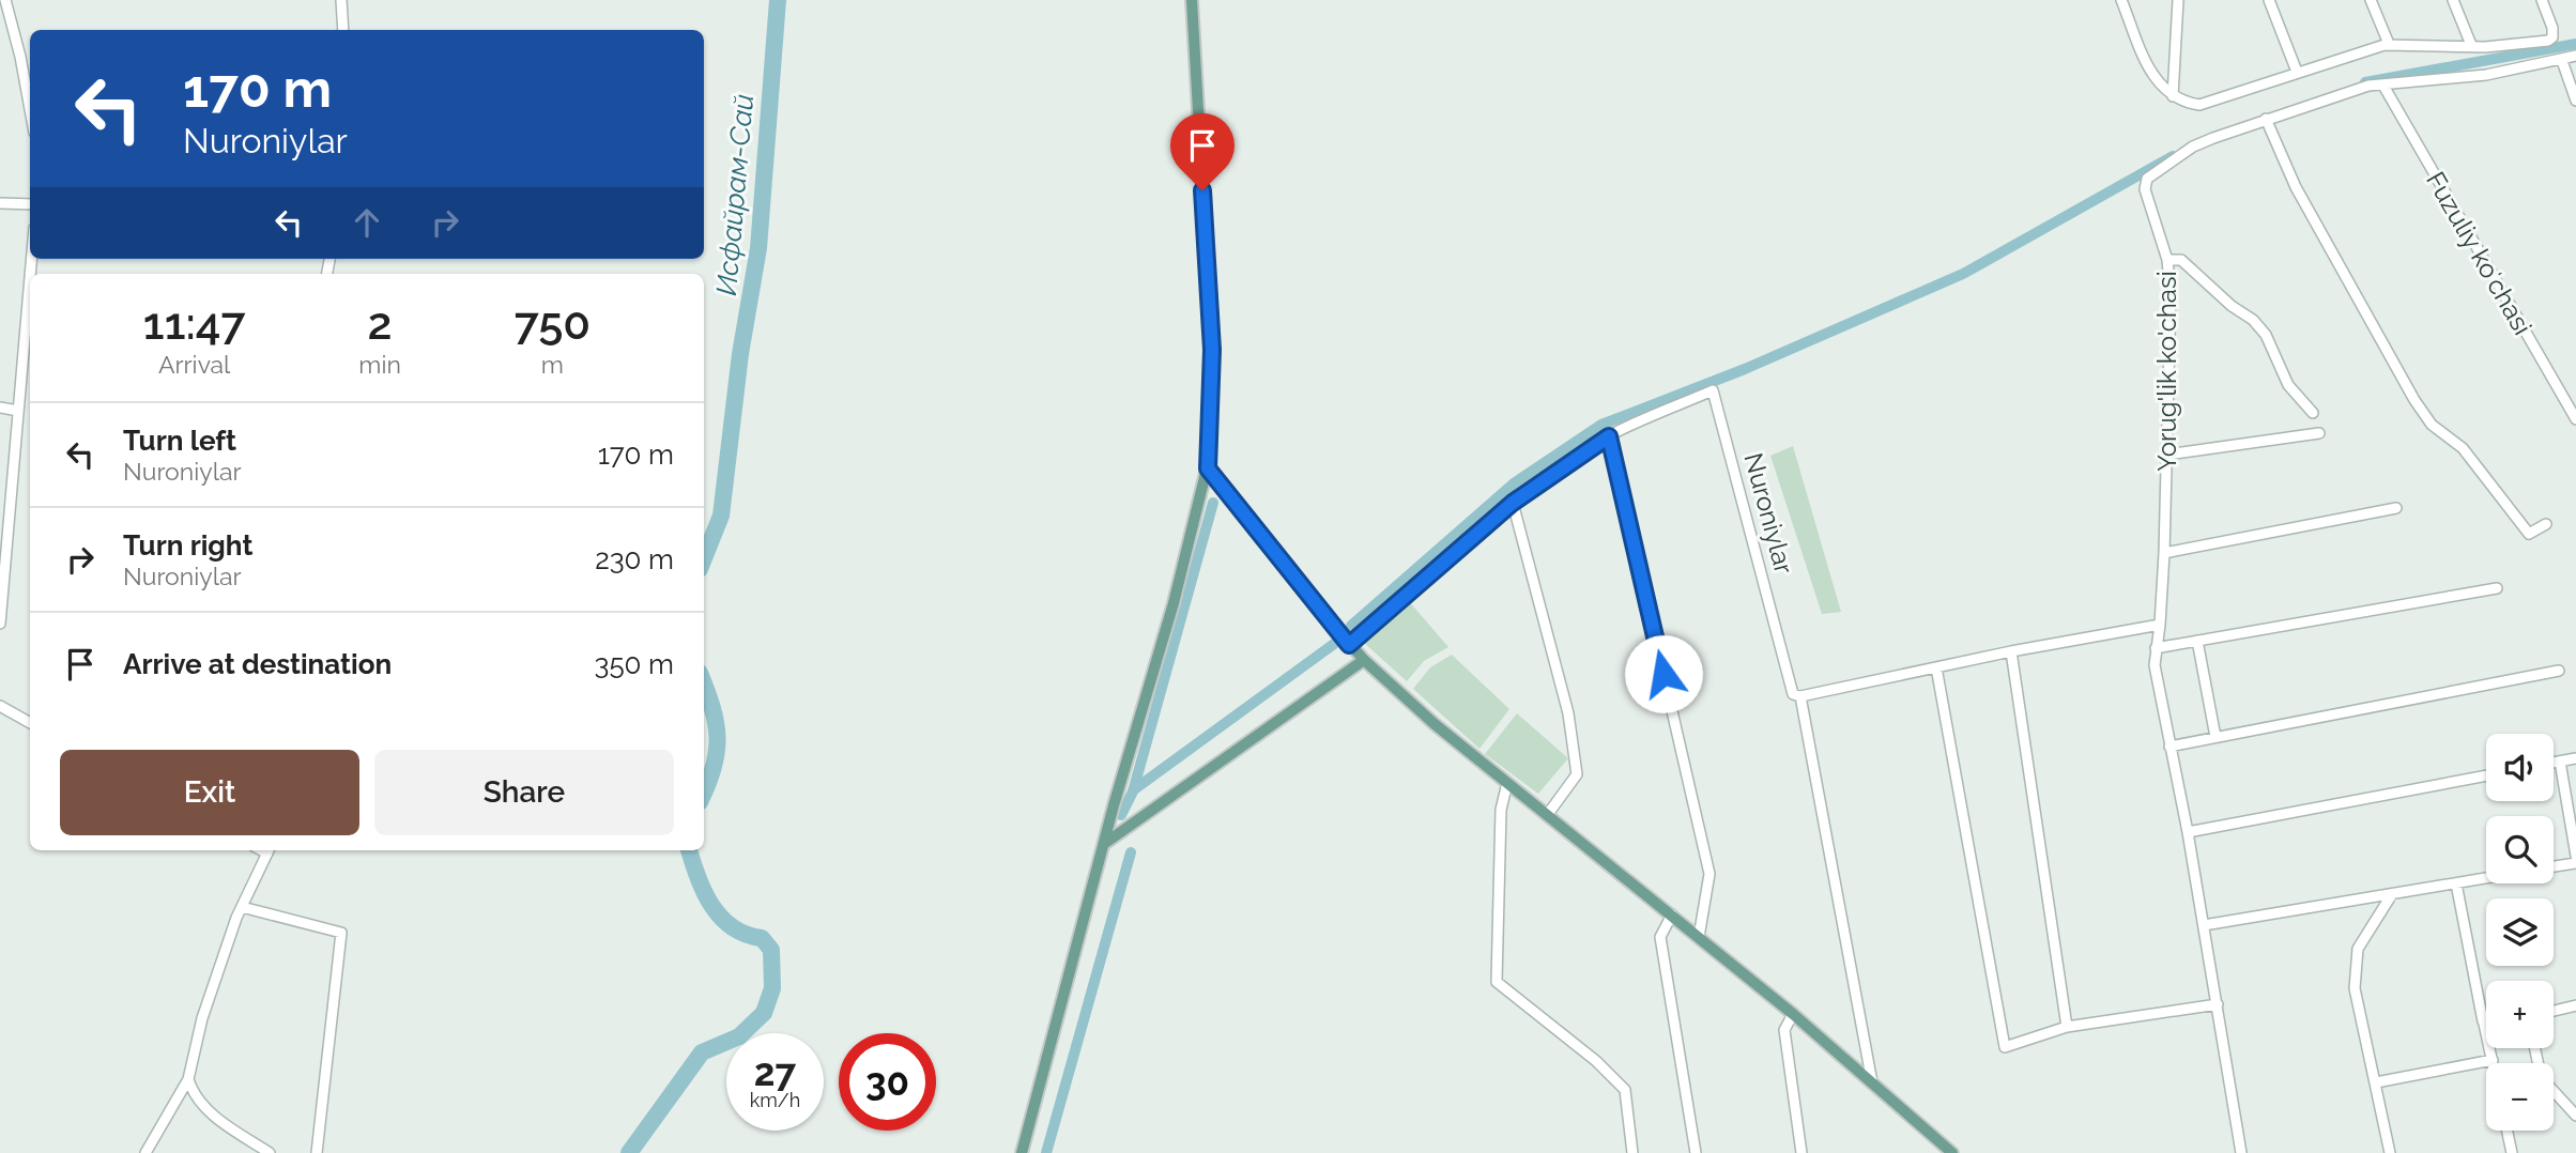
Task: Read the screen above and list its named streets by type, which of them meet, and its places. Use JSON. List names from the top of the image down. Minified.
{"streets":{"street":["Fuzuliy koʻchasi","Yorug'lik ko'chasi","Nuroniylar"]},"crossings":[["Fuzuliy koʻchasi","Yorug'lik ko'chasi"]],"water":["Исфайрам-Сай"],"page":{"turn":["170 m","Nuroniylar"],"eta":["11:47","Arrival","2","min","750","m"],"list":[{"name":"Turn left","note":"Nuroniylar","value":"170 m"},{"name":"Turn right","note":"Nuroniylar","value":"230 m"},{"name":"Arrive at destination","value":"350 m"}],"map_buttons":["+","−"],"buttons":["Exit","Share"],"speed":"27 km/h","limit":"30"}}
